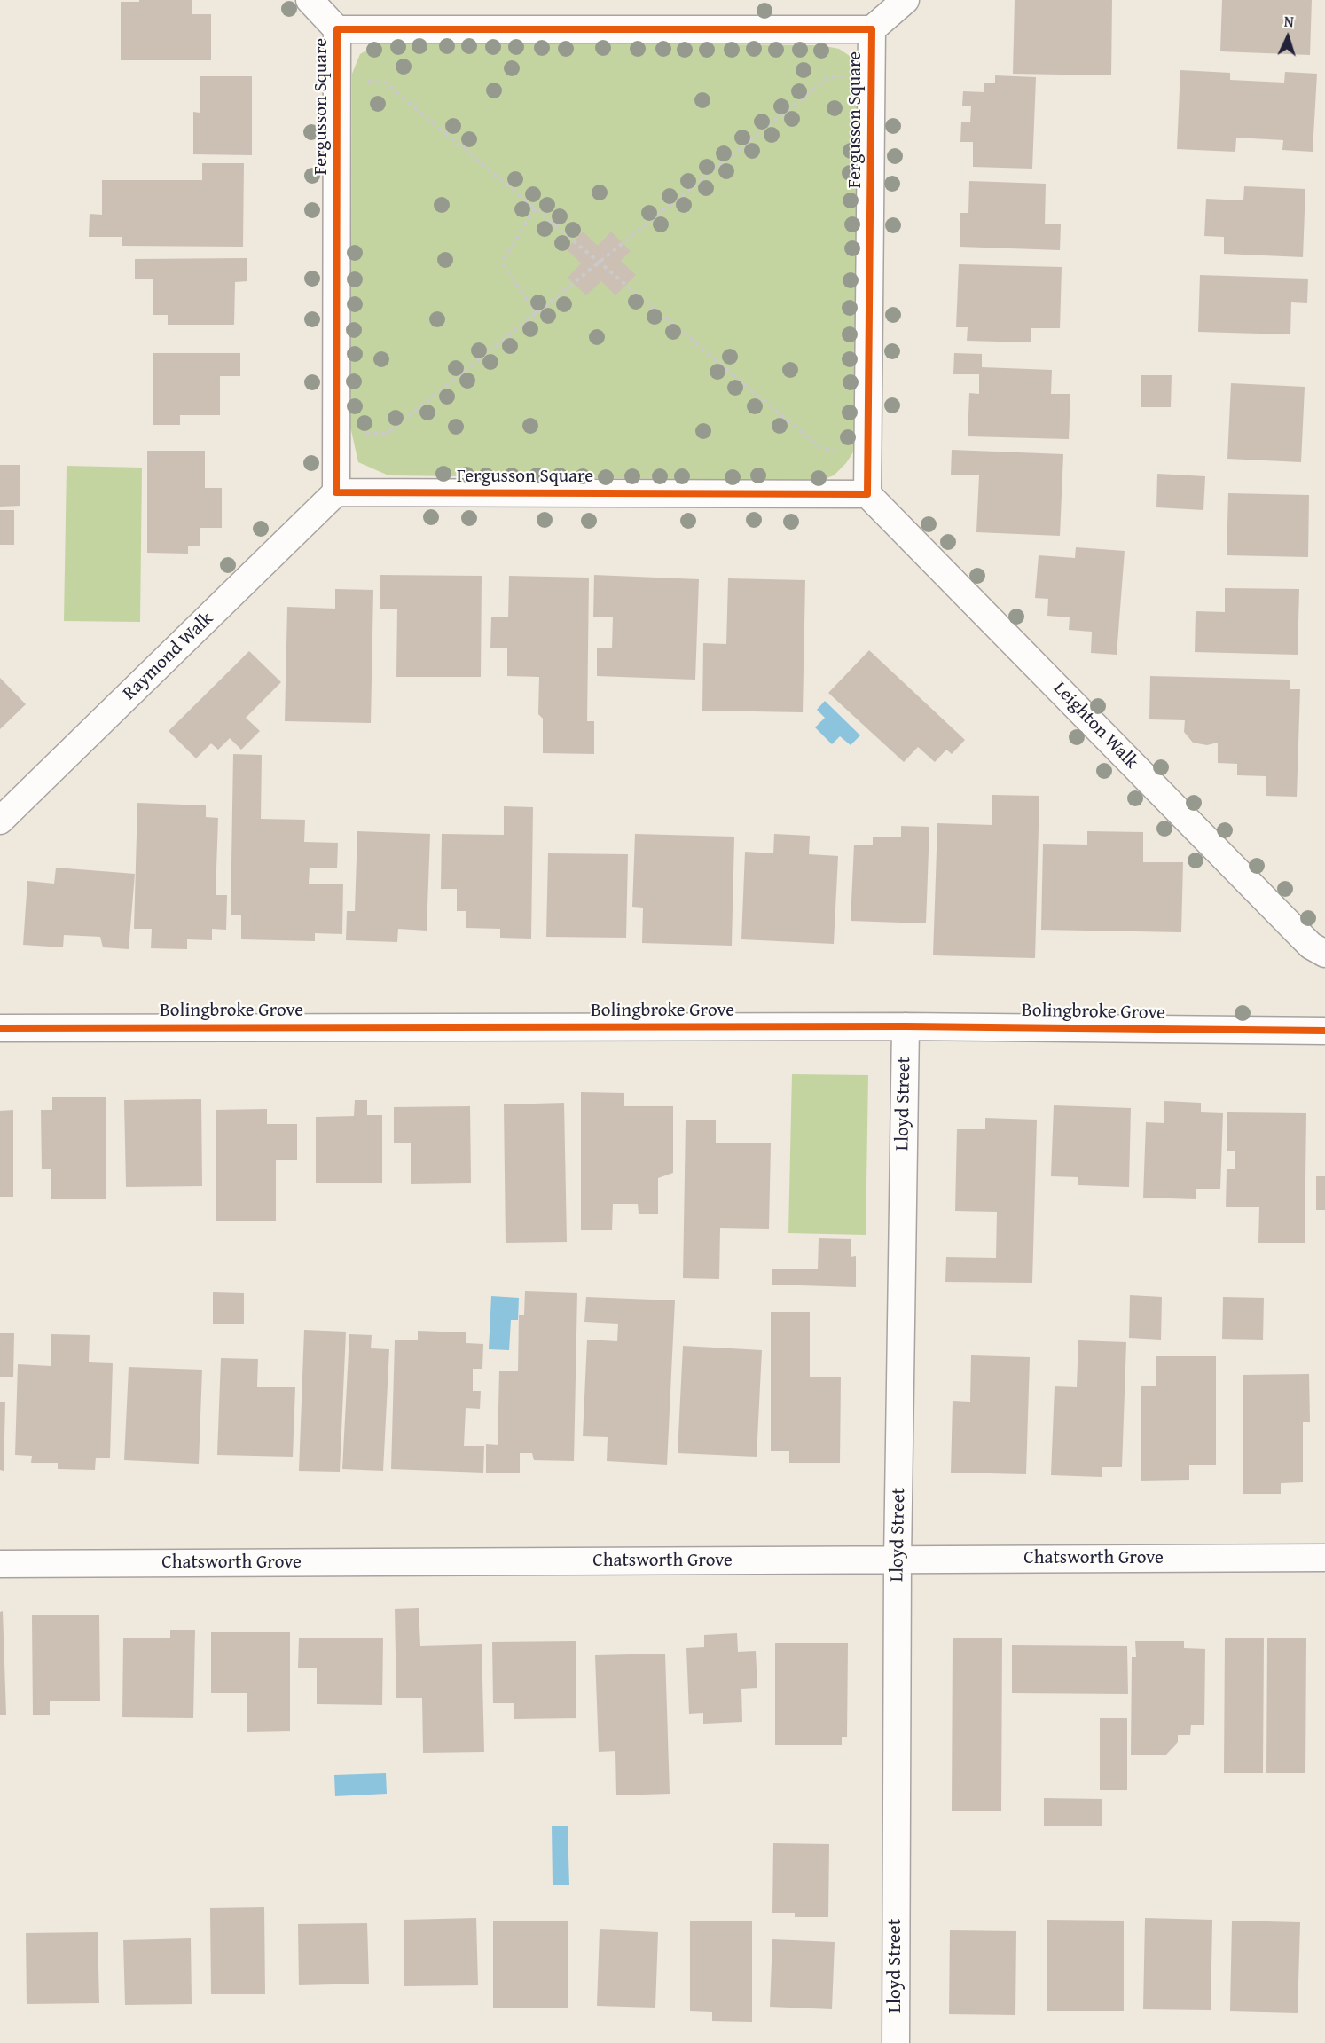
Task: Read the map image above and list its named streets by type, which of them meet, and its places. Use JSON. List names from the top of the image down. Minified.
{"streets":{"street":["Fergusson Square","Raymond Walk","Leighton Walk","Bolingbroke Grove","Lloyd Street","Chatsworth Grove"]},"crossings":[["Fergusson Square","Raymond Walk"],["Fergusson Square","Leighton Walk"],["Bolingbroke Grove","Lloyd Street"],["Lloyd Street","Chatsworth Grove"]],"north":"top"}
